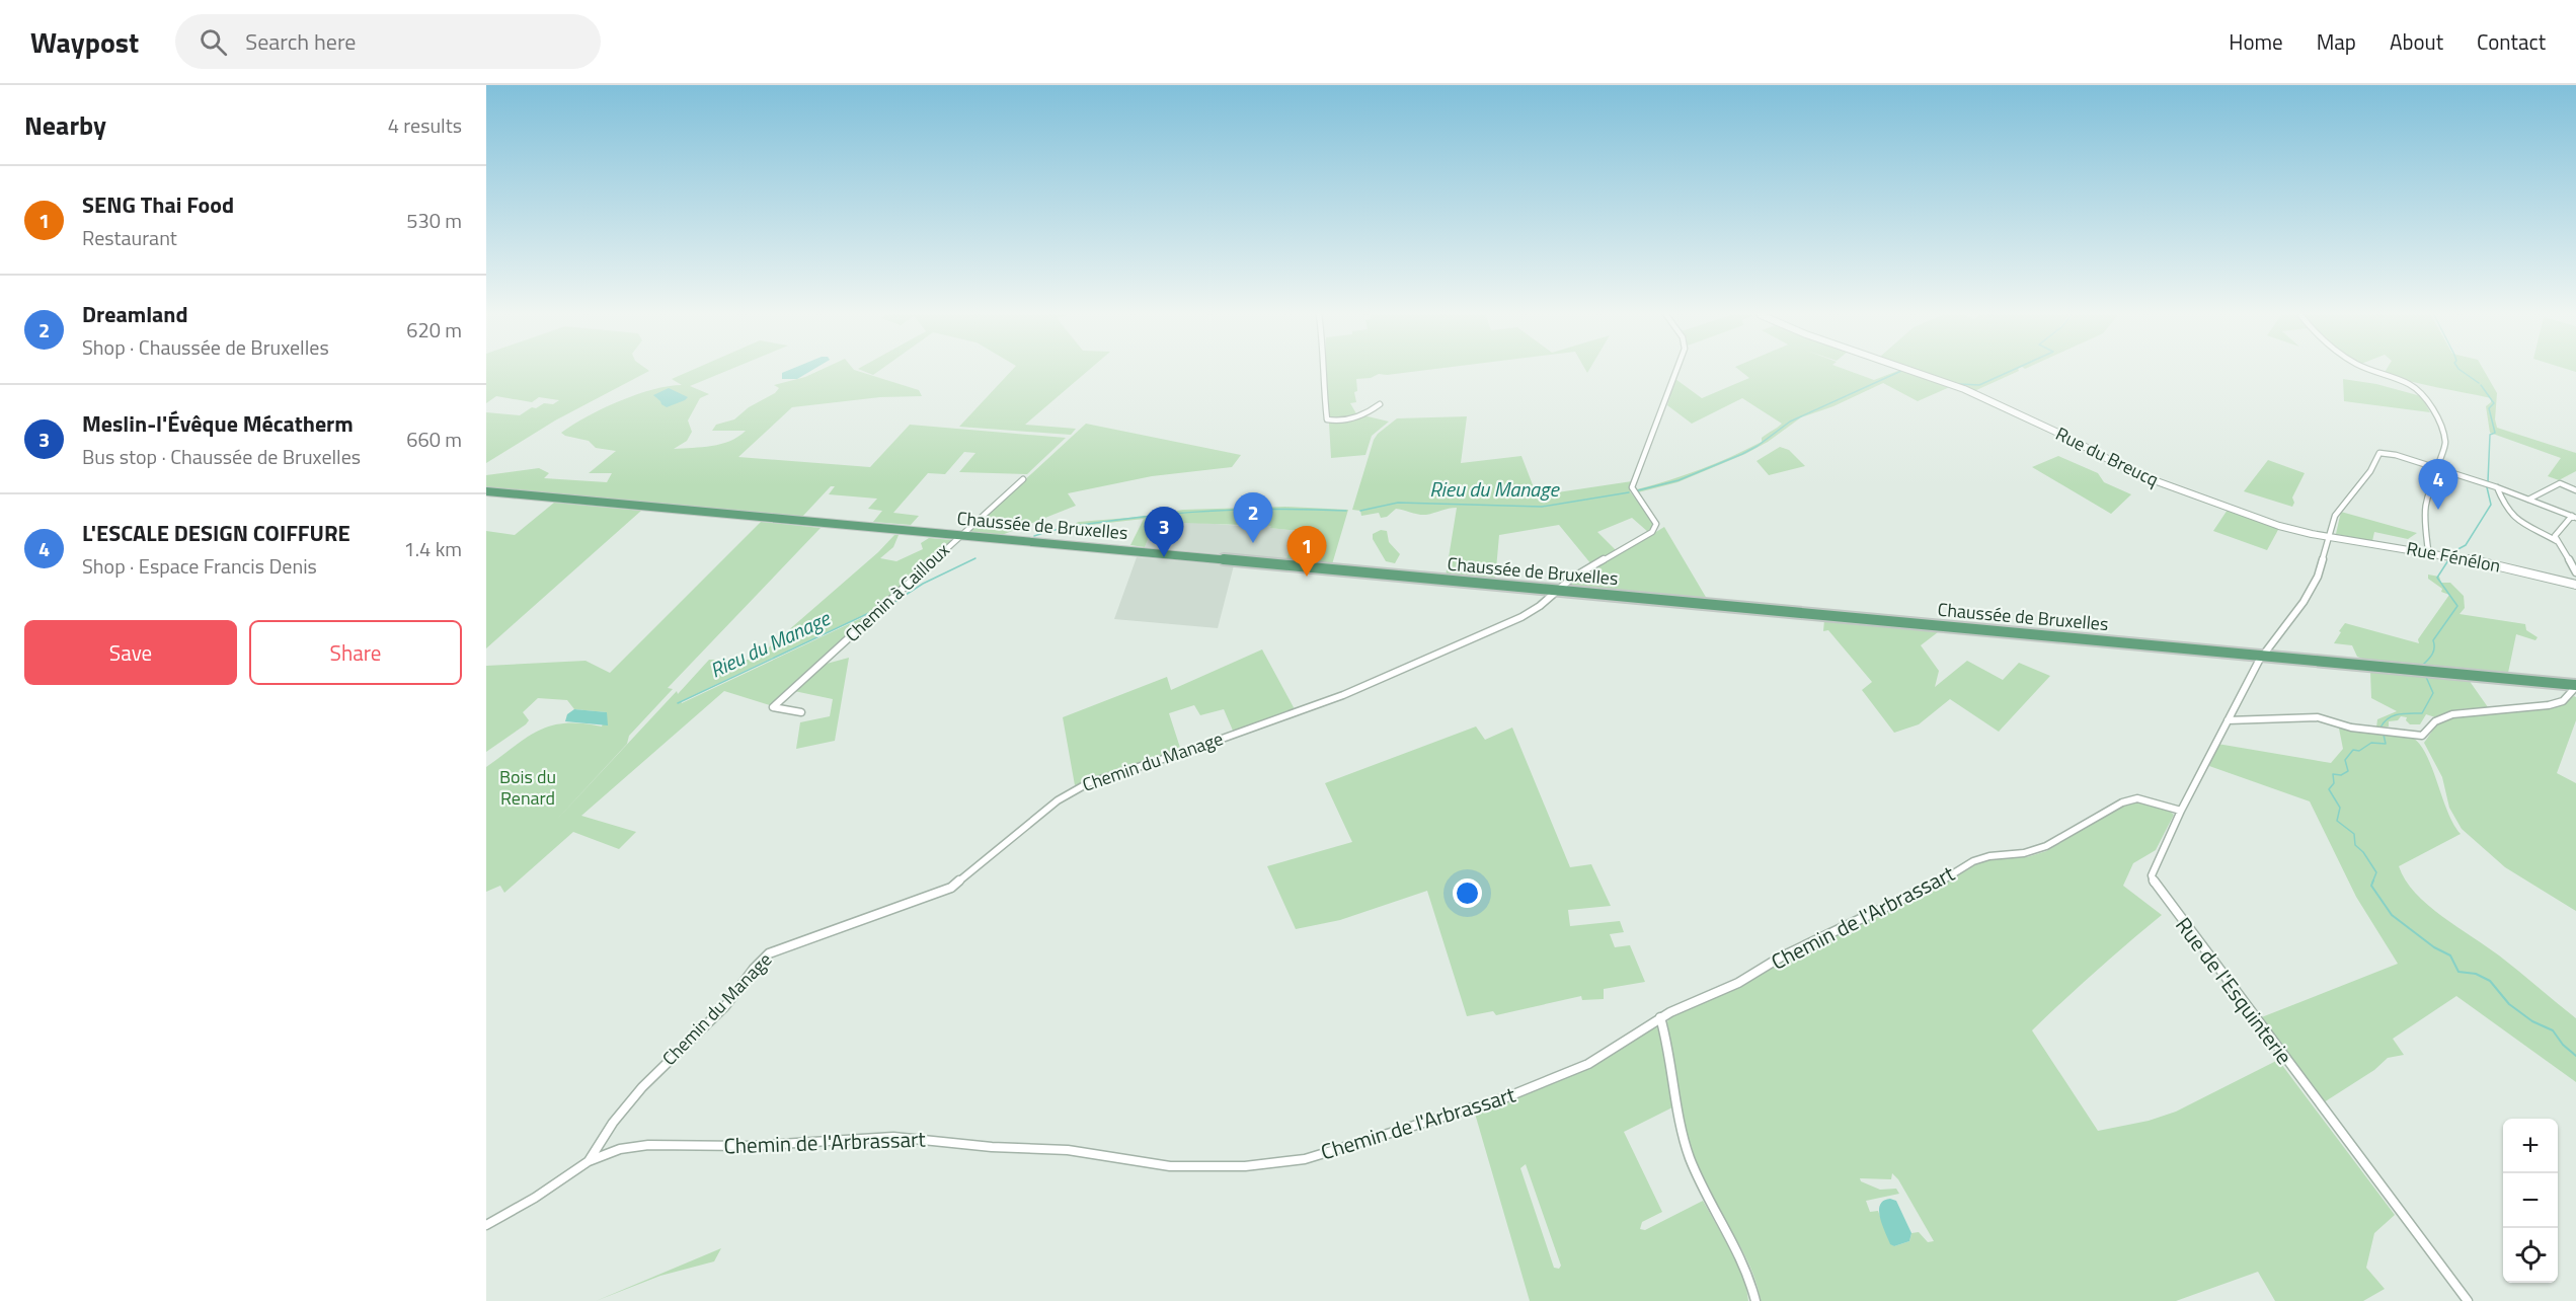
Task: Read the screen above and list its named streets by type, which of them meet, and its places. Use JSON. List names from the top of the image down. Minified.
{"streets":{"main road":["Chaussée de Bruxelles"],"street":["Rue du Breucq","Rue Fénélon","Chemin à Cailloux","Chemin du Manage","Chemin de l'Arbrassart","Rue de l'Esquinterie"]},"crossings":[["Rue du Breucq","Rue Fénélon"],["Chaussée de Bruxelles","Chemin à Cailloux"],["Chaussée de Bruxelles","Chemin du Manage"],["Chaussée de Bruxelles","Rue de l'Esquinterie"],["Chemin du Manage","Chemin de l'Arbrassart"],["Chemin de l'Arbrassart","Rue de l'Esquinterie"]],"water":["Rieu du Manage"],"parks":["Bois du Renard"],"page":{"header":"Waypost","search":"Search here","nav":["Home","Map","About","Contact"],"heading":["Nearby","4 results"],"list":[{"mark":"1","name":"SENG Thai Food","note":"Restaurant","value":"530 m"},{"mark":"2","name":"Dreamland","note":"Shop · Chaussée de Bruxelles","value":"620 m"},{"mark":"3","name":"Meslin-l'Évêque Mécatherm","note":"Bus stop · Chaussée de Bruxelles","value":"660 m"},{"mark":"4","name":"L'ESCALE DESIGN COIFFURE","note":"Shop · Espace Francis Denis","value":"1.4 km"}],"pins":["4","2","3","1"],"buttons":["Save","Share"],"map_buttons":["+","−"]}}
